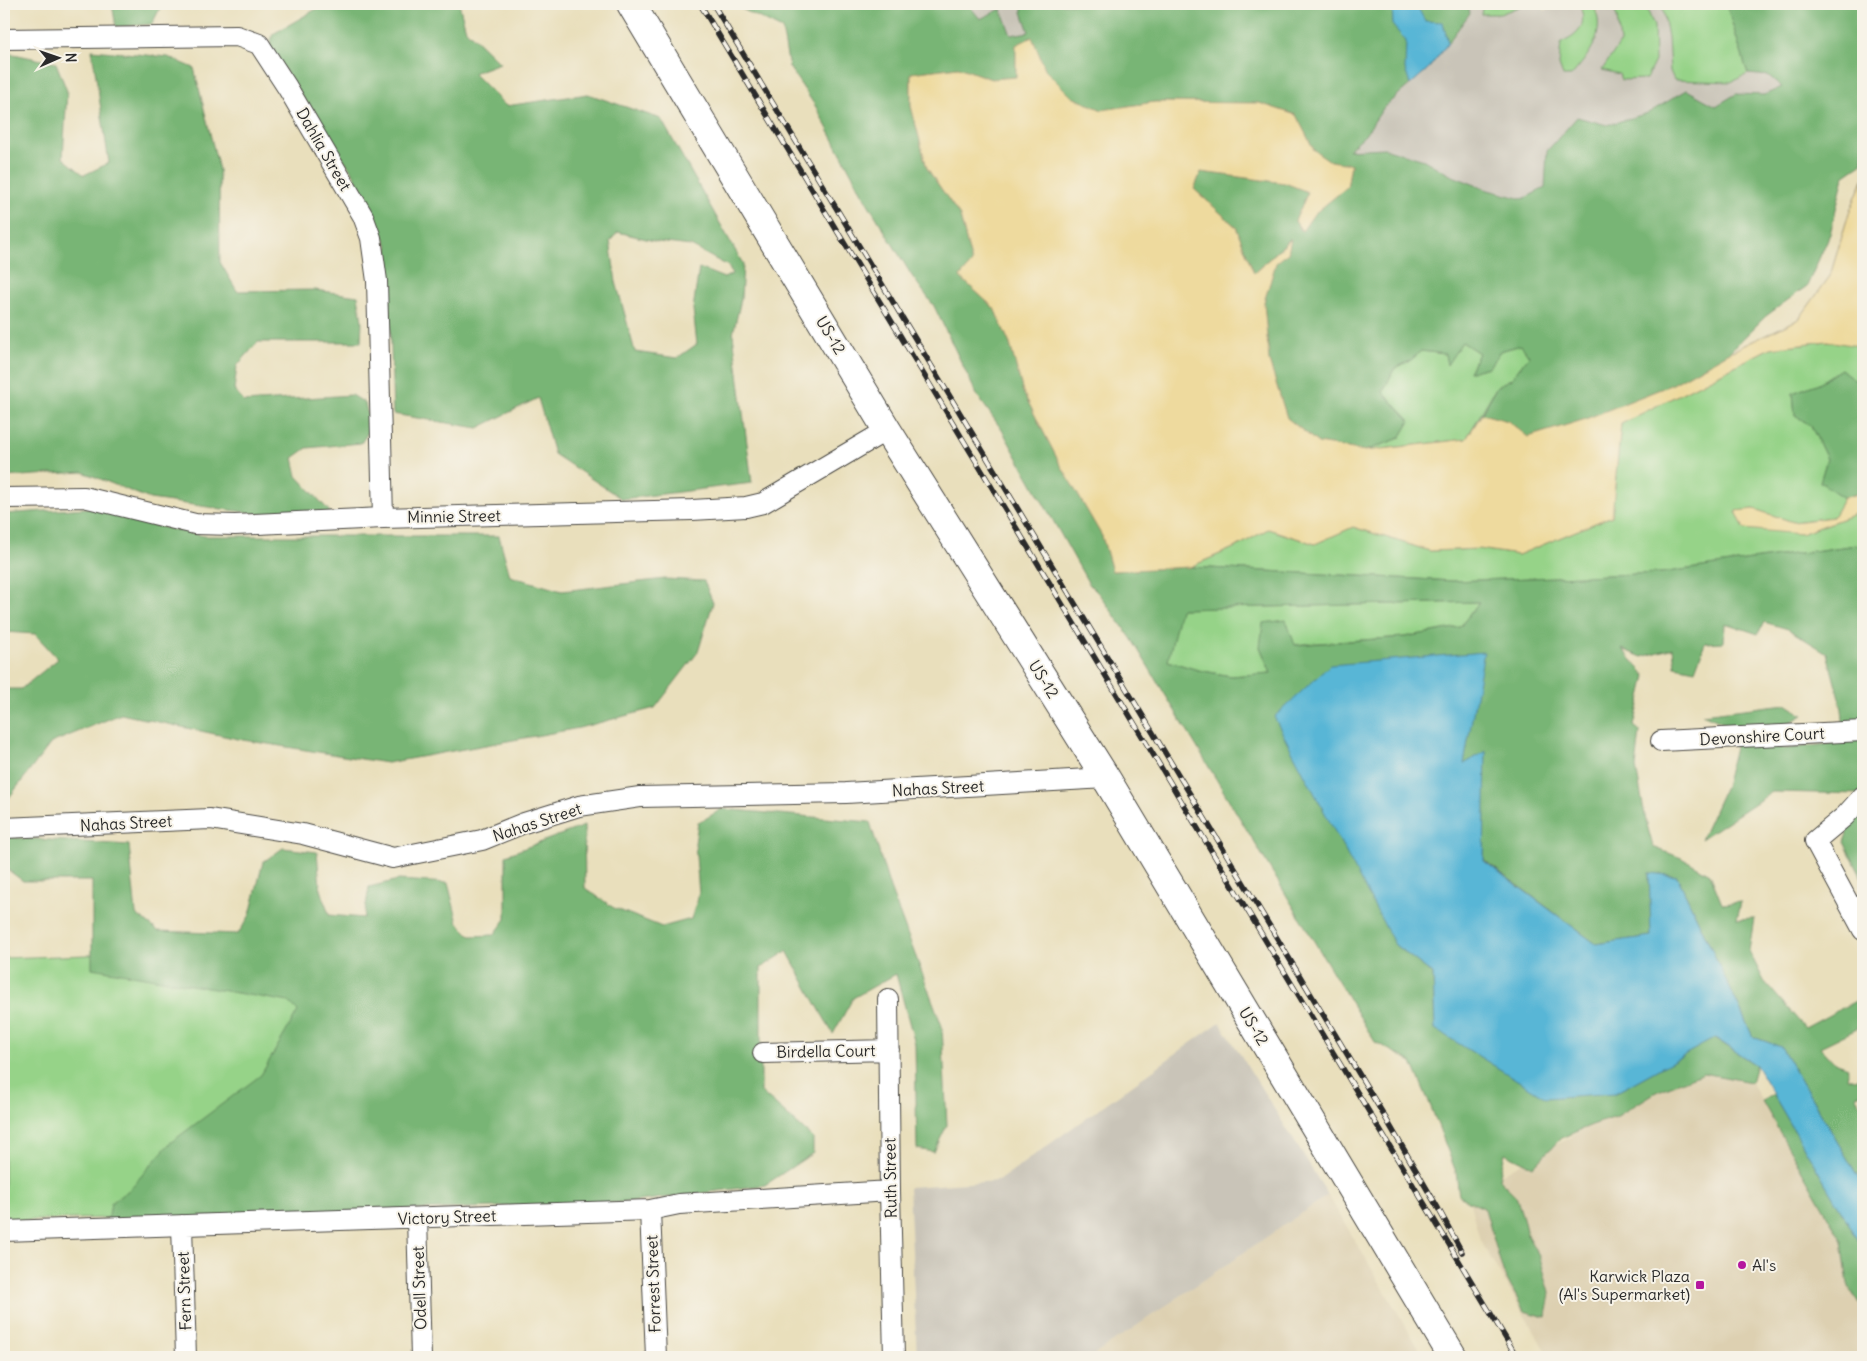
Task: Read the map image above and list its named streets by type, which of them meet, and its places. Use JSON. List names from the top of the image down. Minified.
{"streets":{"main road":["US-12"],"street":["Dahlia Street","Minnie Street","Devonshire Court","Nahas Street","Birdella Court","Ruth Street","Victory Street","Forrest Street","Odell Street","Fern Street"]},"crossings":[["Dahlia Street","Minnie Street"],["US-12","Minnie Street"],["US-12","Nahas Street"],["Birdella Court","Ruth Street"],["Ruth Street","Victory Street"],["Victory Street","Forrest Street"],["Victory Street","Odell Street"],["Victory Street","Fern Street"]],"places":{"other":["Al's"],"transit":["Karwick Plaza (Al's Supermarket)"]},"north":"right"}
